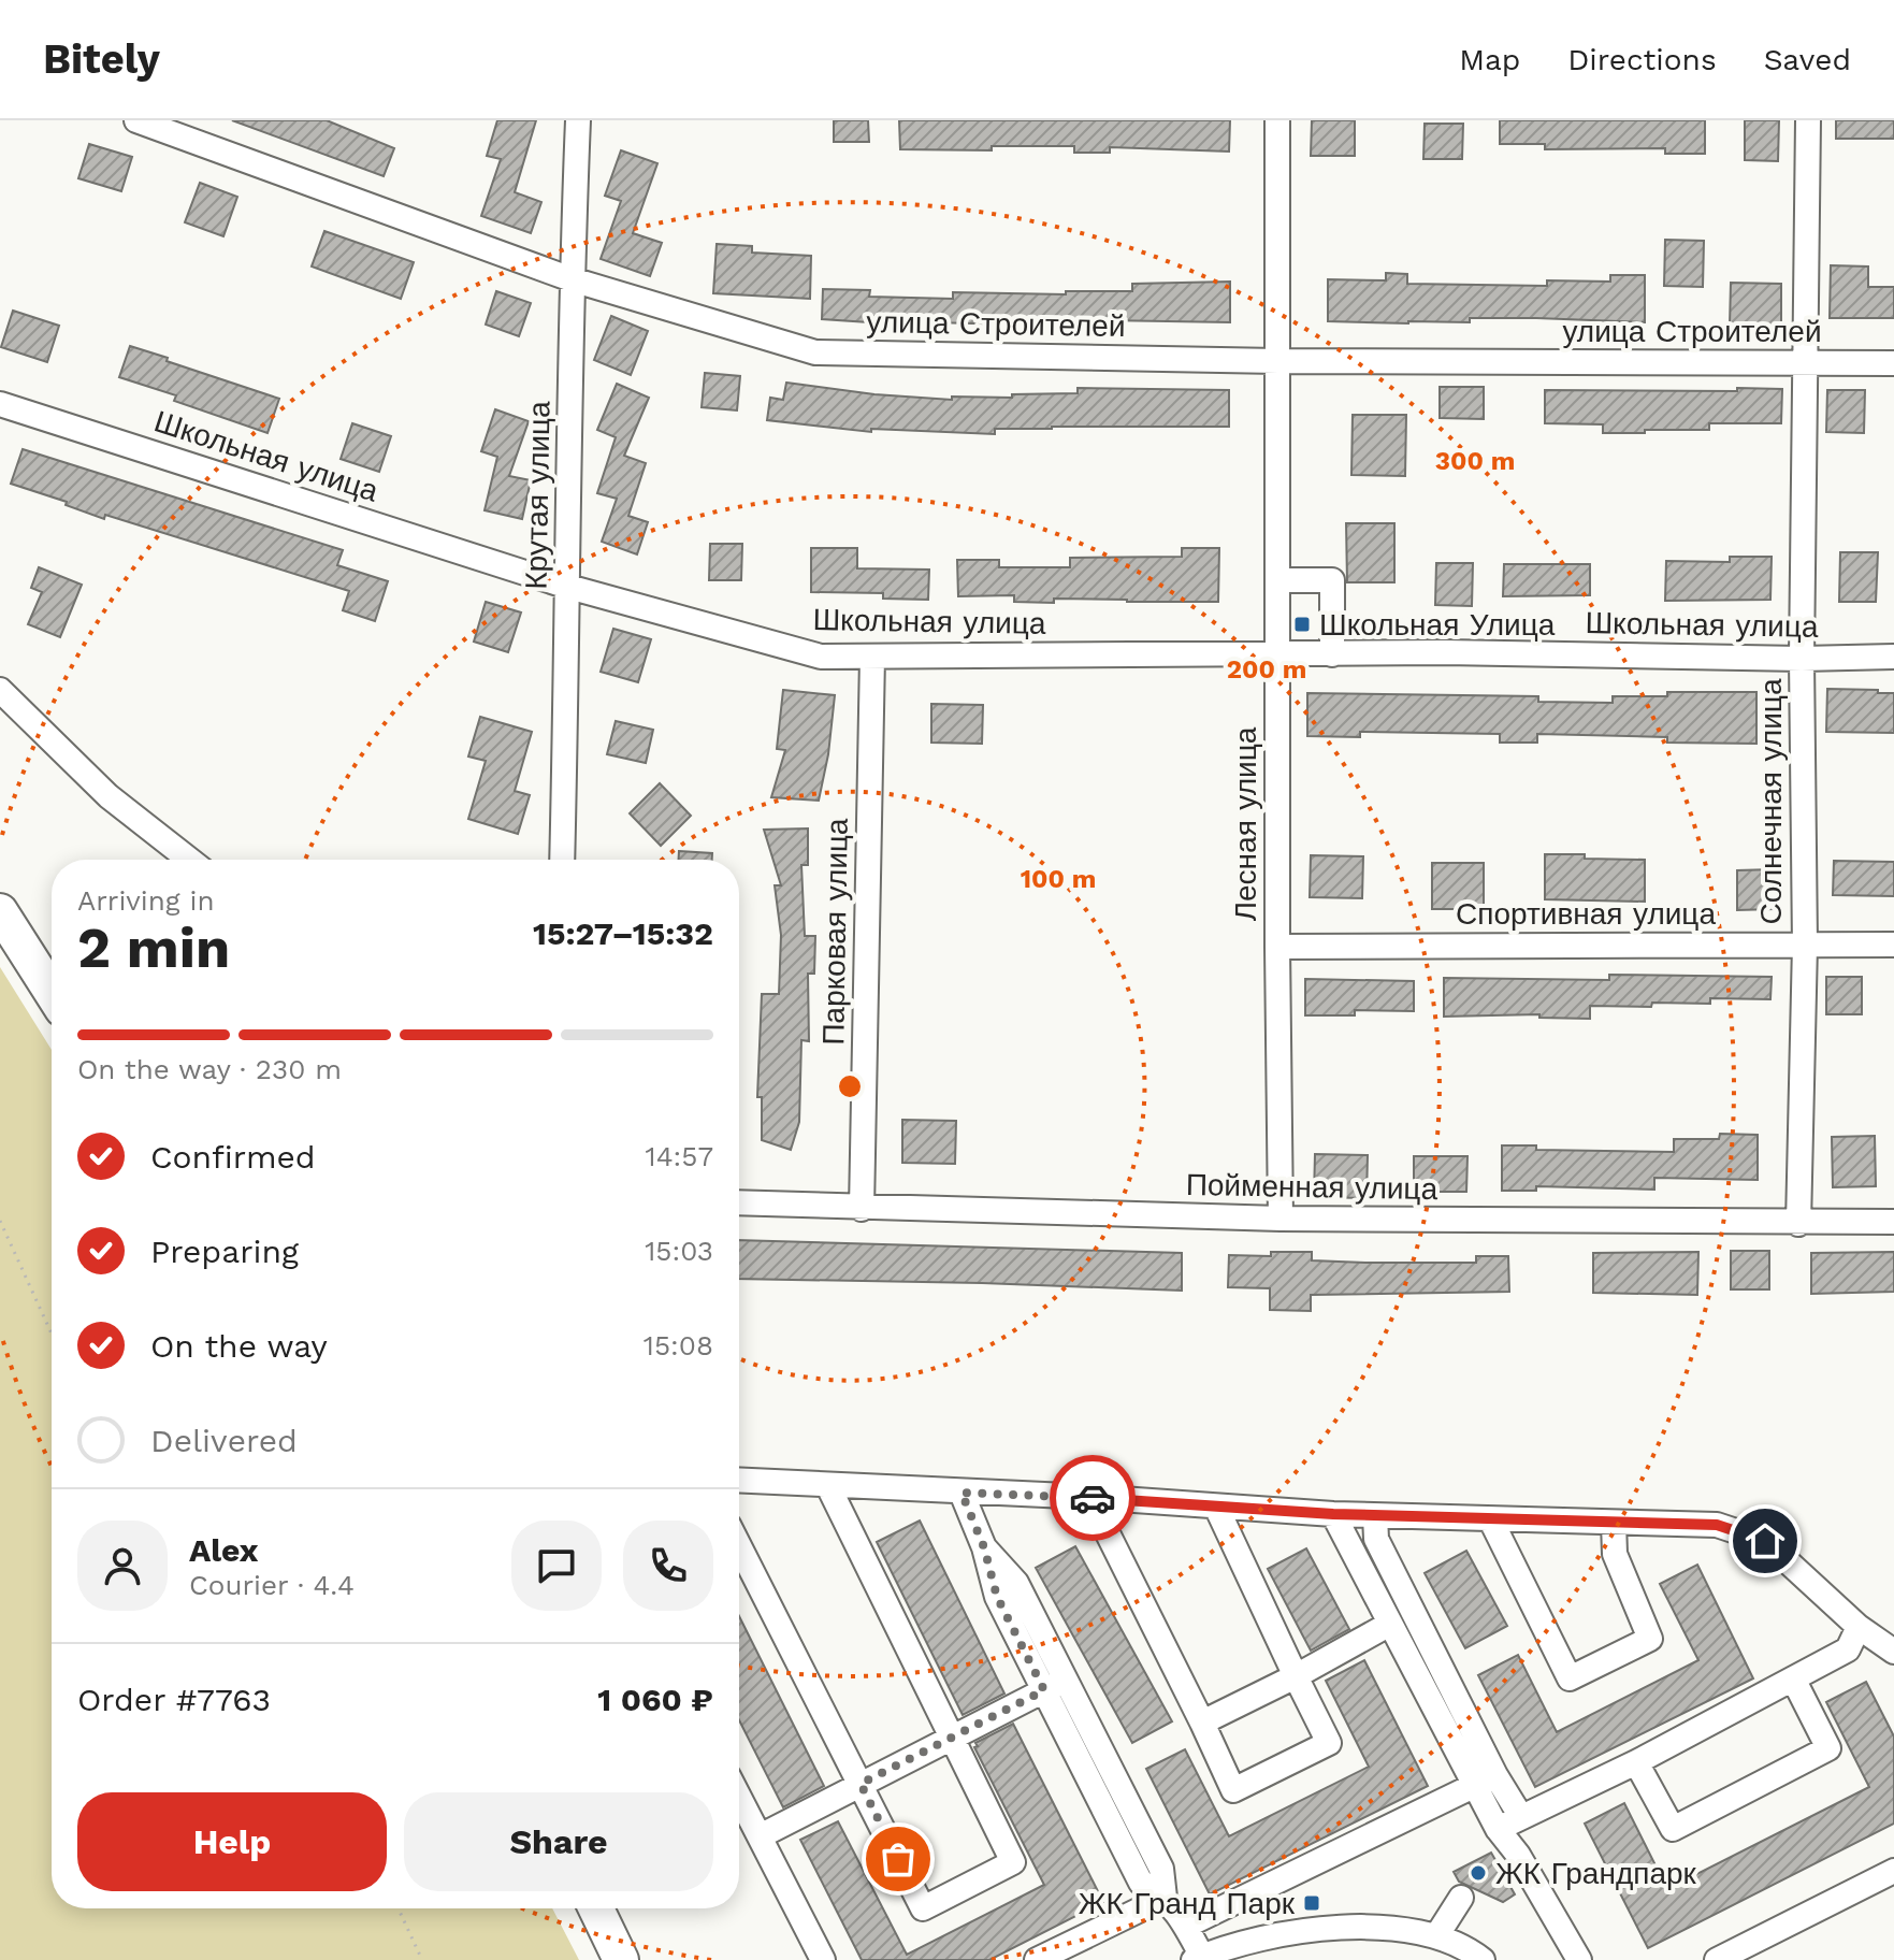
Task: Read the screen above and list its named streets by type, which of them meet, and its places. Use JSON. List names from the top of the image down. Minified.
{"streets":{"street":["улица Строителей","Школьная улица","Крутая улица","Солнечная улица","Лесная улица","Спортивная улица","Парковая улица","Пойменная улица"]},"crossings":[["улица Строителей","Крутая улица"],["улица Строителей","Солнечная улица"],["улица Строителей","Лесная улица"],["Школьная улица","Крутая улица"],["Школьная улица","Солнечная улица"],["Школьная улица","Лесная улица"],["Школьная улица","Парковая улица"],["Солнечная улица","Спортивная улица"],["Солнечная улица","Пойменная улица"],["Лесная улица","Спортивная улица"],["Лесная улица","Пойменная улица"],["Парковая улица","Пойменная улица"]],"places":{"transit":["Школьная Улица","ЖК Гранд Парк"],"other":["ЖК Грандпарк"]},"page":{"header":"Bitely","nav":["Map","Directions","Saved"],"heading":["2 min","Arriving in","15:27–15:32"],"panel":["Alex","Courier · 4.4","Order #7763","1 060 ₽"],"bar":"On the way · 230 m","list":[["Confirmed","14:57"],["Preparing","15:03"],["On the way","15:08"],"Delivered"],"buttons":["Help","Share"]},"rings":["300 m","200 m","100 m"]}
